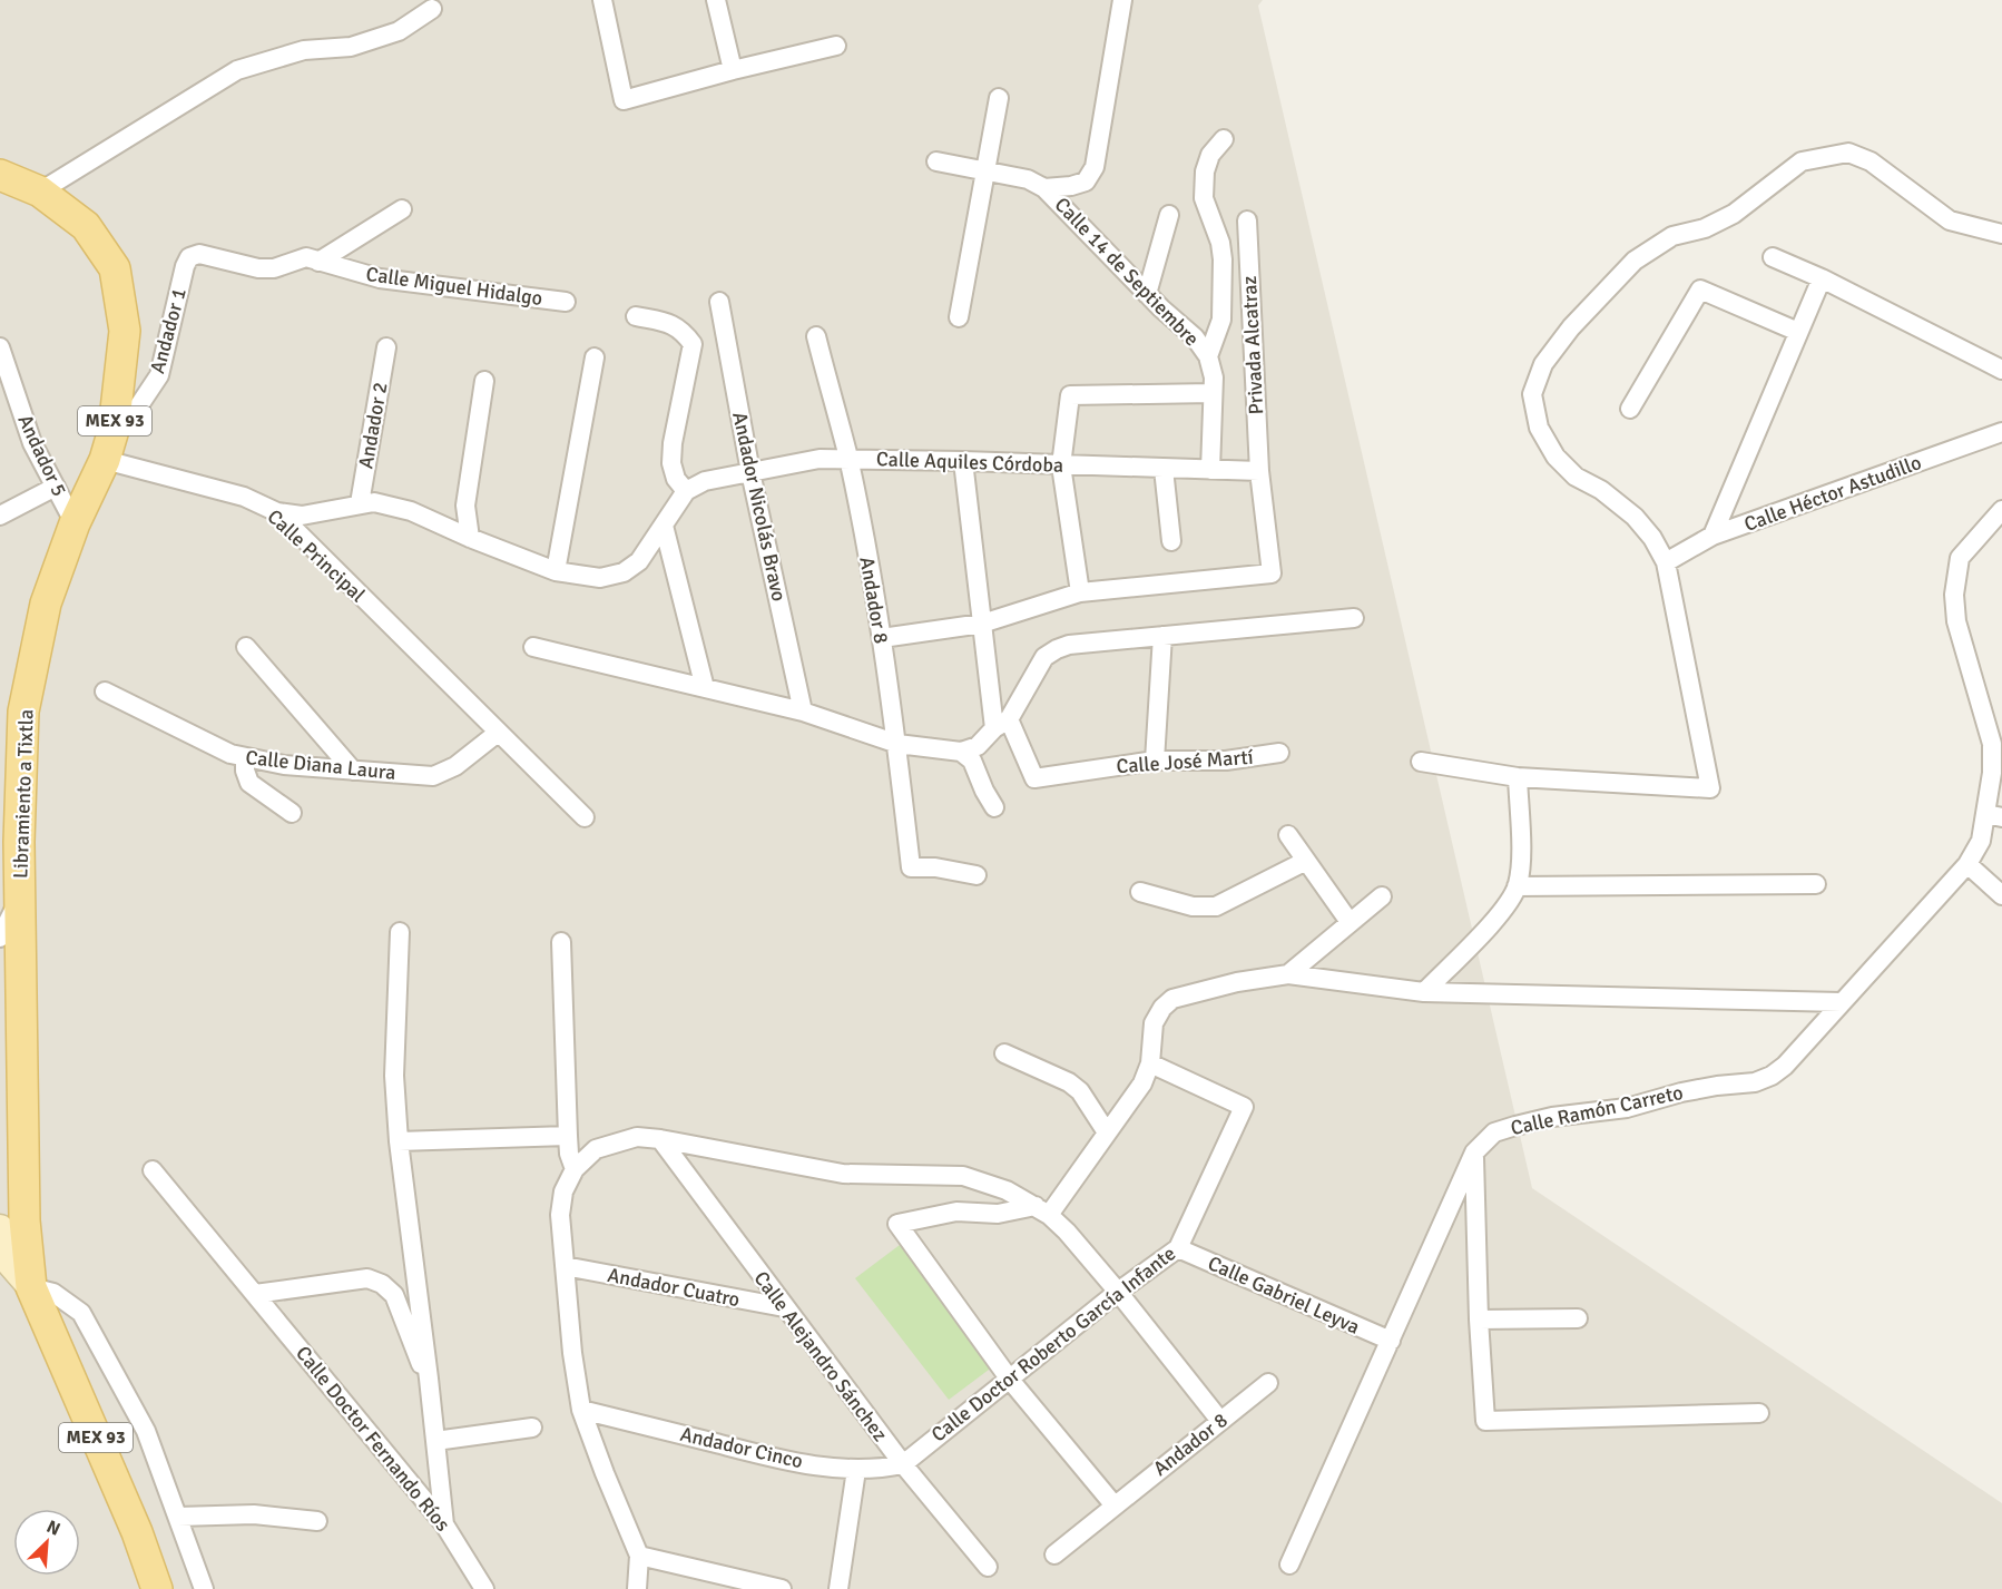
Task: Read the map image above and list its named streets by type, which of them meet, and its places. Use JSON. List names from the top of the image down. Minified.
{"streets":{"main road":["MEX 93","Libramiento a Tixtla"],"street":["Calle 14 de Septiembre","Calle Miguel Hidalgo","Andador 1","Privada Alcatraz","Andador 2","Andador 5","Calle Aquiles Córdoba","Calle Héctor Astudillo","Andador Nicolás Bravo","Calle Principal","Andador 8","Calle José Martí","Calle Diana Laura","Calle Ramón Carreto","Andador Cuatro","Calle Gabriel Leyva","Calle Doctor Roberto García Infante","Calle Alejandro Sánchez","Calle Doctor Fernando Ríos","Andador Cinco"]},"crossings":[["Calle Miguel Hidalgo","Andador 1"],["Andador 1","Libramiento a Tixtla"],["Privada Alcatraz","Calle Aquiles Córdoba"],["MEX 93","Libramiento a Tixtla"],["Andador 5","Libramiento a Tixtla"],["Calle Aquiles Córdoba","Andador Nicolás Bravo"],["Calle Aquiles Córdoba","Andador 8"],["Calle Principal","Calle Diana Laura"],["Calle Principal","Libramiento a Tixtla"],["Calle Ramón Carreto","Calle Gabriel Leyva"],["Andador Cuatro","Calle Alejandro Sánchez"],["Calle Gabriel Leyva","Calle Doctor Roberto García Infante"],["Calle Doctor Roberto García Infante","Calle Alejandro Sánchez"],["Calle Doctor Roberto García Infante","Andador Cinco"],["Calle Alejandro Sánchez","Andador Cinco"]],"north":"top right"}
